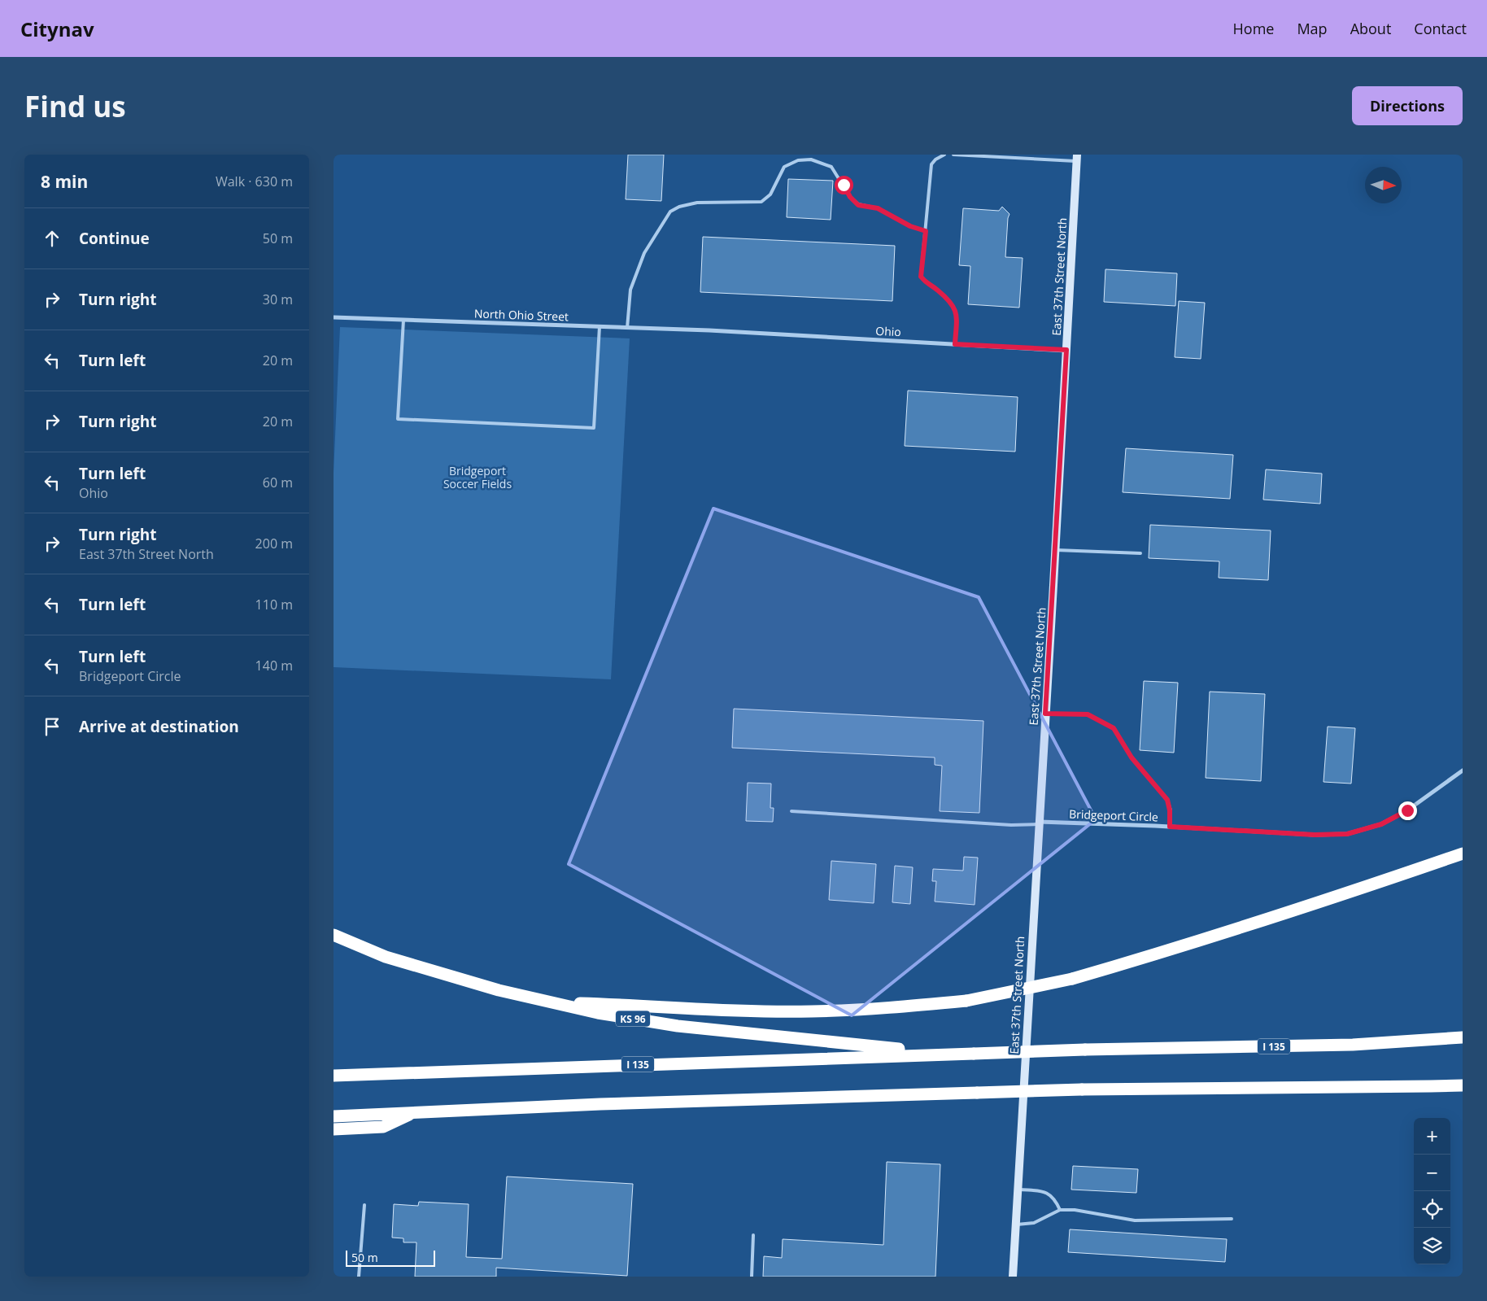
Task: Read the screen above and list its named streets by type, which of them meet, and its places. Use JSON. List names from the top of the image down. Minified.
{"streets":{"highway":["KS 96","I 135"],"main road":["East 37th Street North"],"street":["North Ohio Street","Ohio","Bridgeport Circle"]},"crossings":[["East 37th Street North","Ohio"],["East 37th Street North","Bridgeport Circle"],["North Ohio Street","Ohio"],["KS 96","I 135"]],"parks":["Bridgeport Soccer Fields"],"scale_bar":"50 m","north":"right","page":{"header":"Citynav","nav":["Home","Map","About","Contact"],"buttons":"Directions","title":"Find us","heading":["8 min","Walk · 630 m"],"list":[["Continue","50 m"],["Turn right","30 m"],["Turn left","20 m"],["Turn right","20 m"],["Turn left","Ohio","60 m"],["Turn right","East 37th Street North","200 m"],["Turn left","110 m"],["Turn left","Bridgeport Circle","140 m"],"Arrive at destination"],"map_buttons":["+","−"],"scale":"50 m"}}
